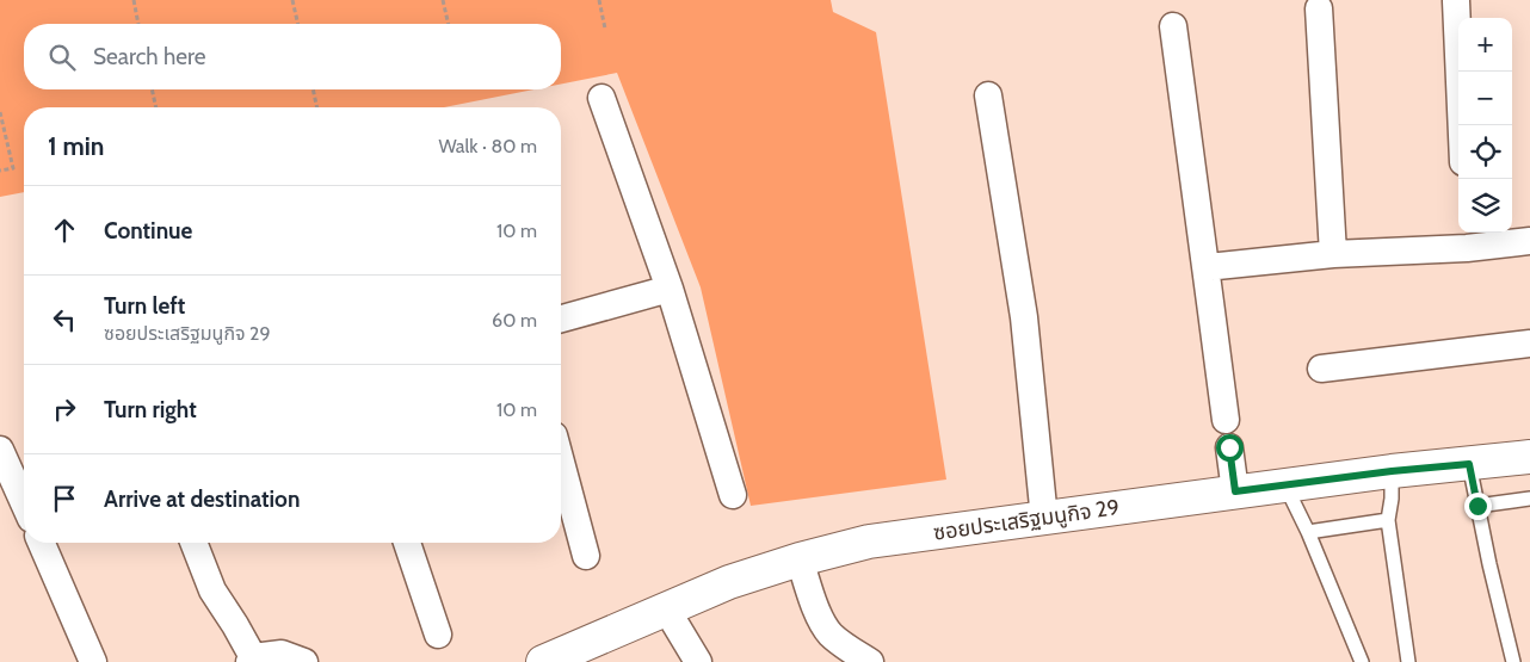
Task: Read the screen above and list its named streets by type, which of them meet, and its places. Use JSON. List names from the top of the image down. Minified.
{"streets":{"street":["ซอยประเสริฐมนูกิจ 29"]},"page":{"map_buttons":["+","−"],"search":"Search here","heading":["1 min","Walk · 80 m"],"list":[["Continue","10 m"],["Turn left","ซอยประเสริฐมนูกิจ 29","60 m"],["Turn right","10 m"],"Arrive at destination"]}}
